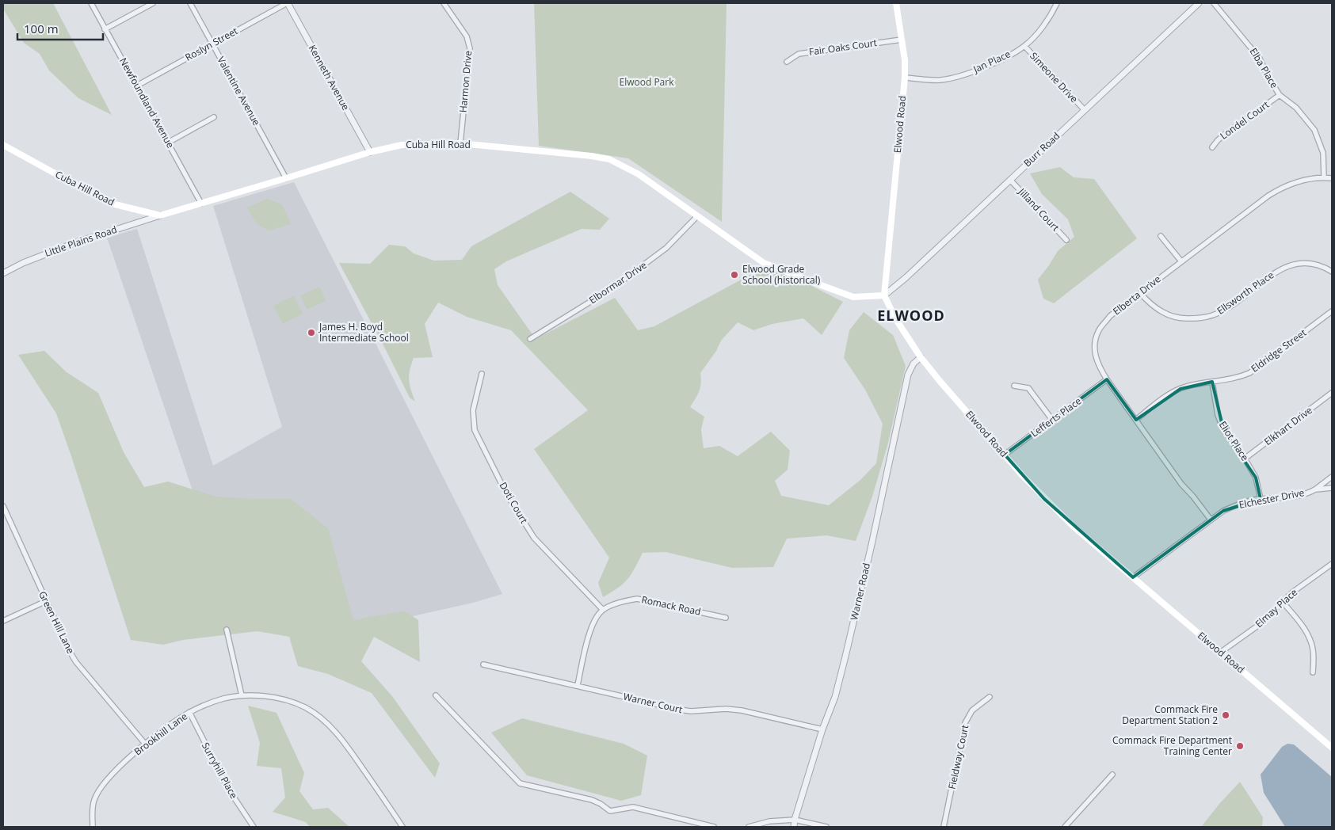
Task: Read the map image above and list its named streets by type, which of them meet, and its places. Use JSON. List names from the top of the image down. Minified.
{"streets":{"main road":["Elwood Road","Cuba Hill Road"],"street":["Roslyn Street","Fair Oaks Court","Jan Place","Elba Place","Kenneth Avenue","Simeone Drive","Harmon Drive","Valentine Avenue","Newfoundland Avenue","Londel Court","Burr Road","Jilland Court","Little Plains Road","Elbormar Drive","Ellsworth Place","Elberta Drive","Eldridge Street","Lefferts Place","Elkhart Drive","Eliot Place","Elchester Drive","Doti Court","Warner Road","Romack Road","Elmay Place","Green Hill Lane","Warner Court","Brookhill Lane","Fieldway Court","Surryhill Place"]},"crossings":[["Roslyn Street","Kenneth Avenue"],["Roslyn Street","Valentine Avenue"],["Roslyn Street","Newfoundland Avenue"],["Fair Oaks Court","Elwood Road"],["Jan Place","Simeone Drive"],["Jan Place","Elwood Road"],["Elba Place","Londel Court"],["Elba Place","Elberta Drive"],["Kenneth Avenue","Cuba Hill Road"],["Simeone Drive","Burr Road"],["Harmon Drive","Cuba Hill Road"],["Valentine Avenue","Cuba Hill Road"],["Newfoundland Avenue","Cuba Hill Road"],["Elwood Road","Cuba Hill Road"],["Elwood Road","Burr Road"],["Elwood Road","Lefferts Place"],["Elwood Road","Elchester Drive"],["Elwood Road","Warner Road"],["Elwood Road","Elmay Place"],["Cuba Hill Road","Burr Road"],["Cuba Hill Road","Little Plains Road"],["Cuba Hill Road","Elbormar Drive"],["Burr Road","Jilland Court"],["Ellsworth Place","Elberta Drive"],["Elberta Drive","Eldridge Street"],["Elberta Drive","Lefferts Place"],["Elberta Drive","Elchester Drive"],["Eldridge Street","Eliot Place"],["Elkhart Drive","Eliot Place"],["Eliot Place","Elchester Drive"],["Doti Court","Romack Road"],["Warner Road","Warner Court"],["Green Hill Lane","Brookhill Lane"],["Brookhill Lane","Surryhill Place"]],"districts":["ELWOOD"],"parks":["Elwood Park"],"places":["Elwood Grade School (historical)","James H. Boyd Intermediate School","Commack Fire Department Station 2","Commack Fire Department Training Center"],"scale_bar":"100 m"}
